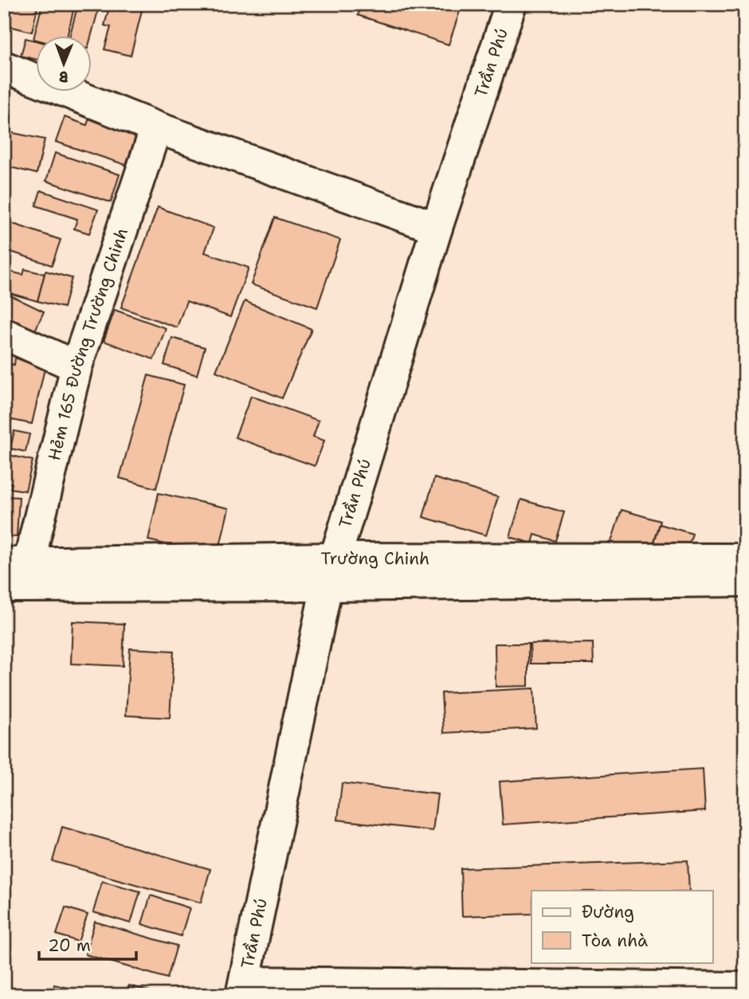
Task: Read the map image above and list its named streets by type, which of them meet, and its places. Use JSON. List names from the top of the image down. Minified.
{"streets":{"street":["Trần Phú","Hẻm 165 Đường Trường Chinh","Trường Chinh"]},"crossings":[["Trần Phú","Trường Chinh"],["Hẻm 165 Đường Trường Chinh","Trường Chinh"]],"legend":["Đường","Tòa nhà"],"scale_bar":"20 m","north":"bottom"}
